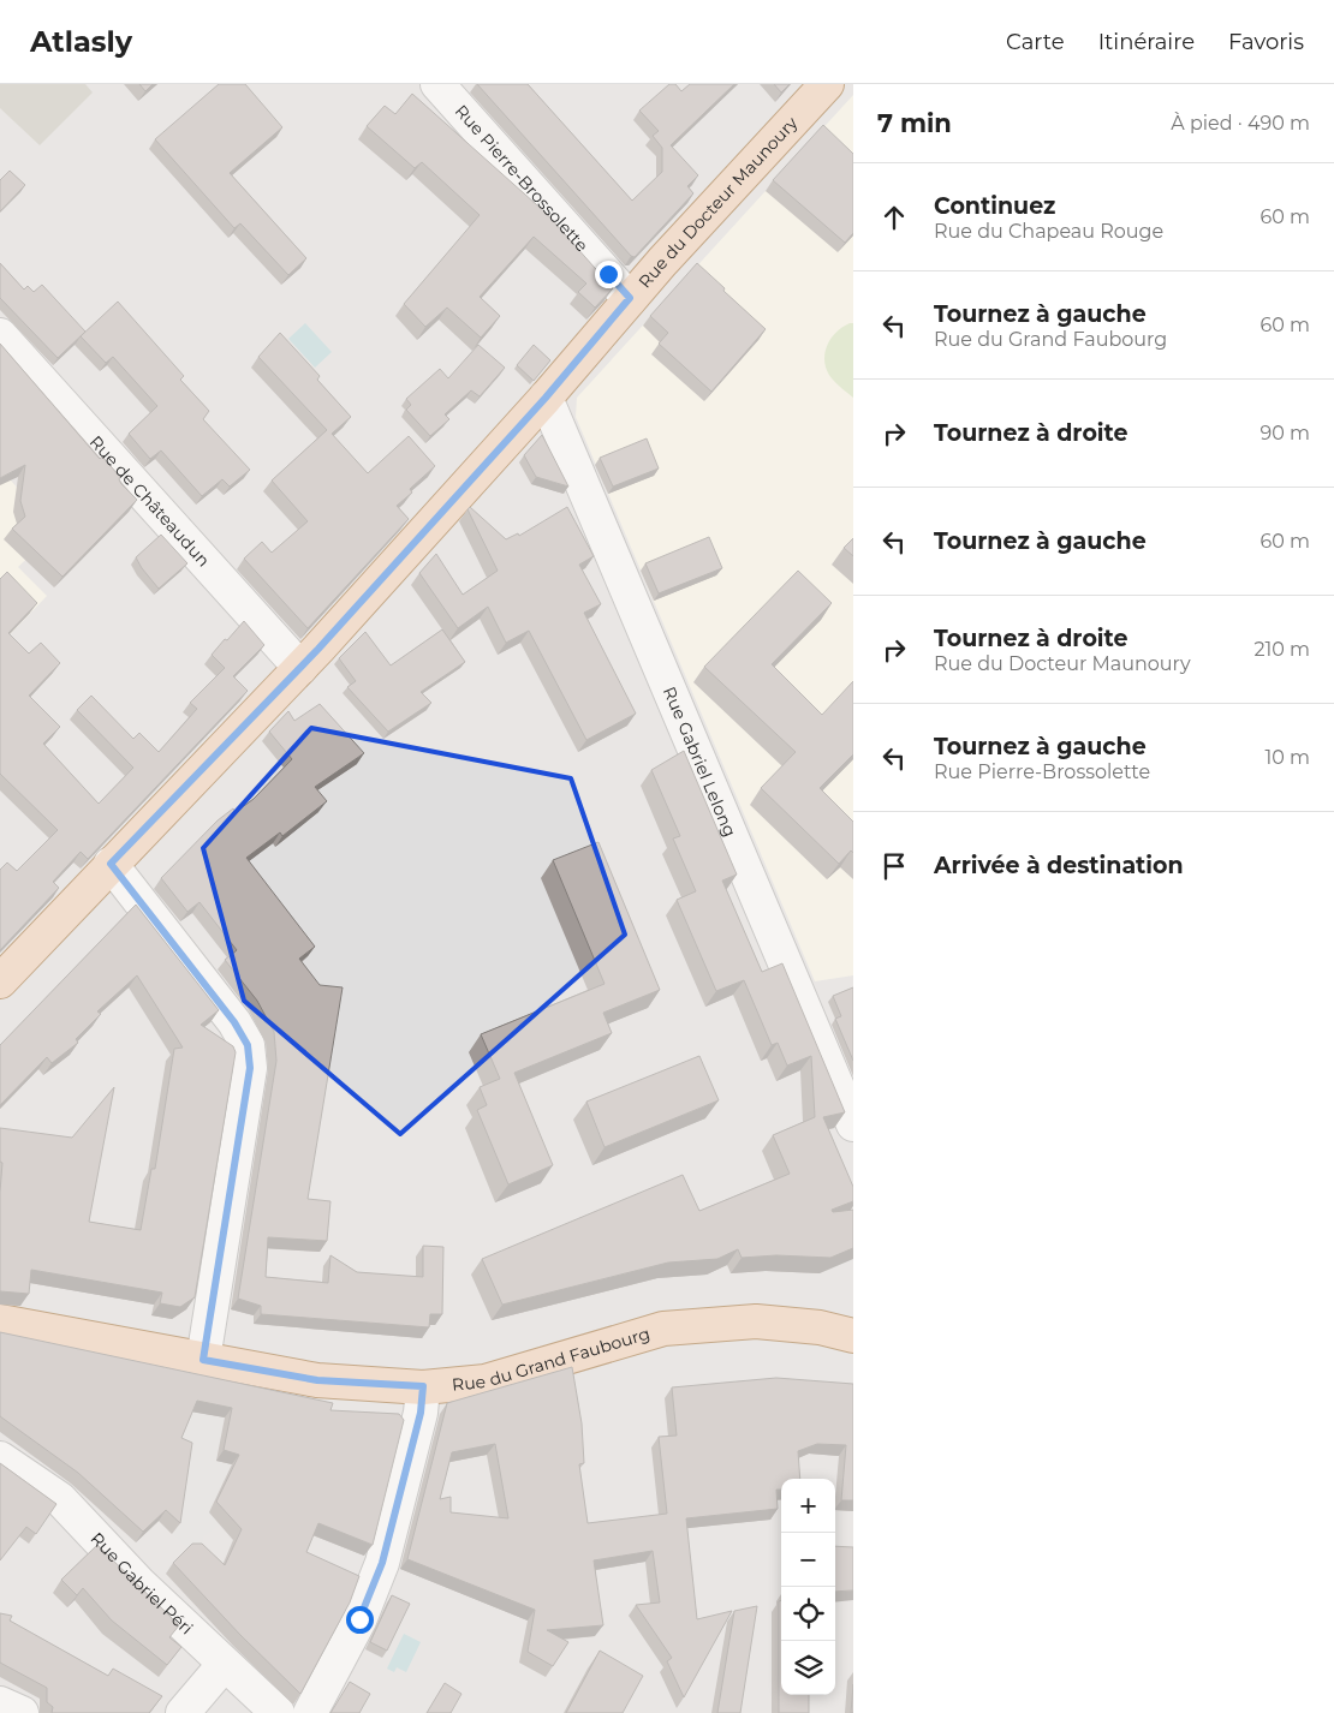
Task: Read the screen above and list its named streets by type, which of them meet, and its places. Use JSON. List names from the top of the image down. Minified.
{"streets":{"main road":["Rue du Docteur Maunoury","Rue du Grand Faubourg"],"street":["Rue Pierre-Brossolette","Rue de Châteaudun","Rue Gabriel Lelong","Rue Gabriel Péri"]},"crossings":[["Rue Pierre-Brossolette","Rue du Docteur Maunoury"],["Rue du Docteur Maunoury","Rue de Châteaudun"],["Rue du Docteur Maunoury","Rue Gabriel Lelong"]],"page":{"header":"Atlasly","nav":["Carte","Itinéraire","Favoris"],"heading":["7 min","À pied · 490 m"],"list":[["Continuez","Rue du Chapeau Rouge","60 m"],["Tournez à gauche","Rue du Grand Faubourg","60 m"],["Tournez à droite","90 m"],["Tournez à gauche","60 m"],["Tournez à droite","Rue du Docteur Maunoury","210 m"],["Tournez à gauche","Rue Pierre-Brossolette","10 m"],"Arrivée à destination"],"map_buttons":["+","−"]}}
